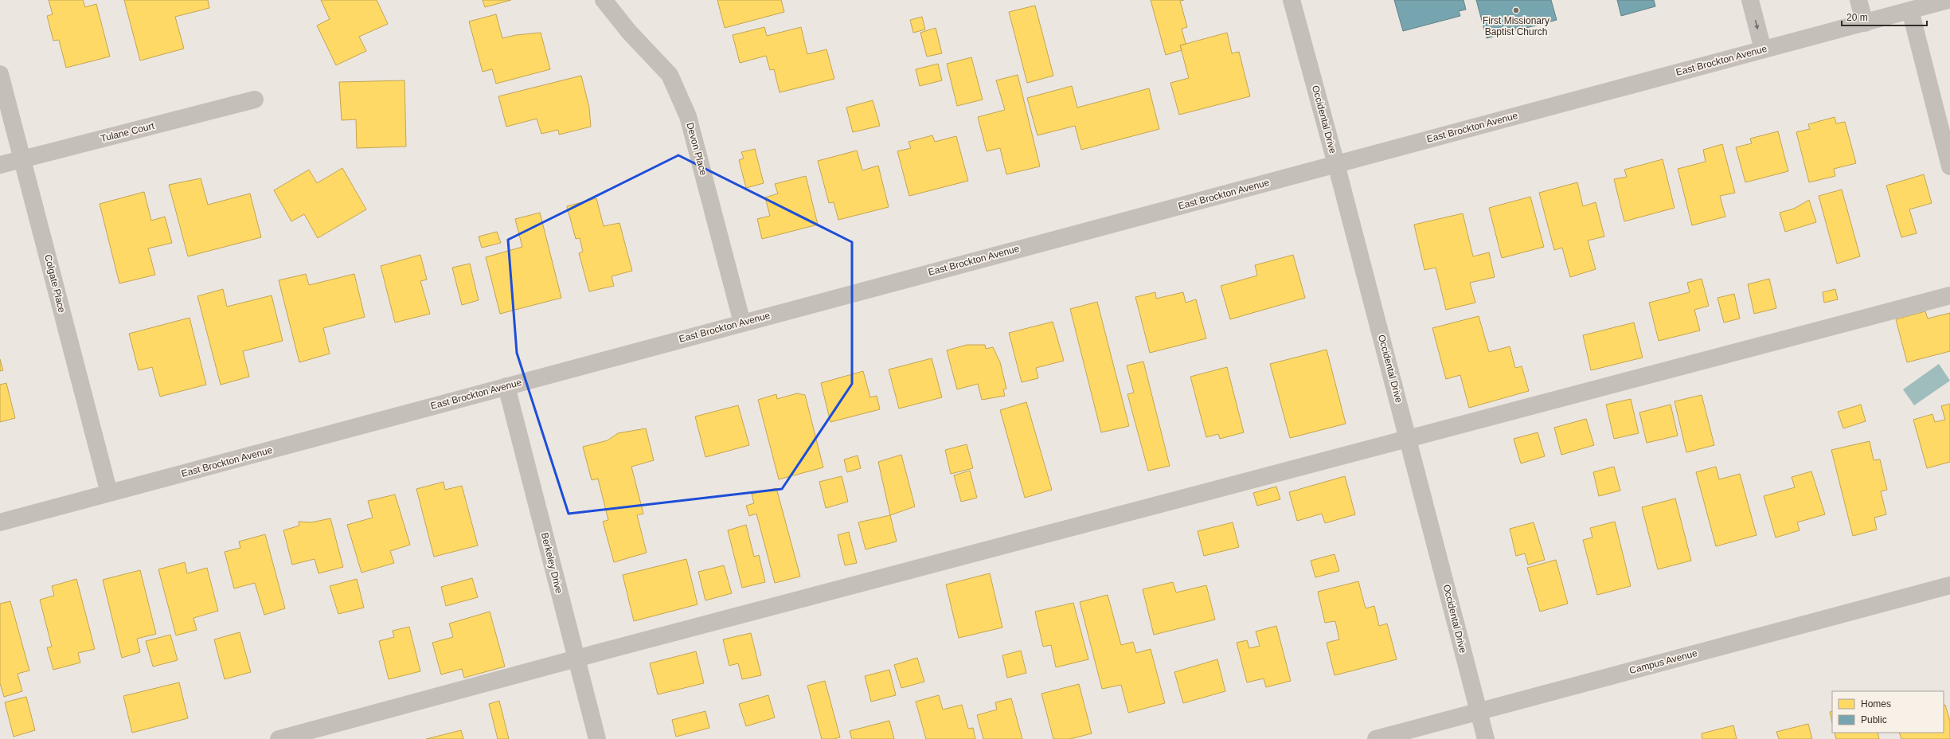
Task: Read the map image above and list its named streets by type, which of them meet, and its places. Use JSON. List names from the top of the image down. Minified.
{"streets":{"street":["East Brockton Avenue","Occidental Drive","Tulane Court","Devon Place","Colgate Place","Berkeley Drive","Campus Avenue"]},"crossings":[["East Brockton Avenue","Occidental Drive"],["East Brockton Avenue","Devon Place"],["East Brockton Avenue","Colgate Place"],["East Brockton Avenue","Berkeley Drive"],["Occidental Drive","Campus Avenue"],["Tulane Court","Colgate Place"]],"places":["First Missionary Baptist Church"],"legend":["Homes","Public"],"scale_bar":"20 m"}
